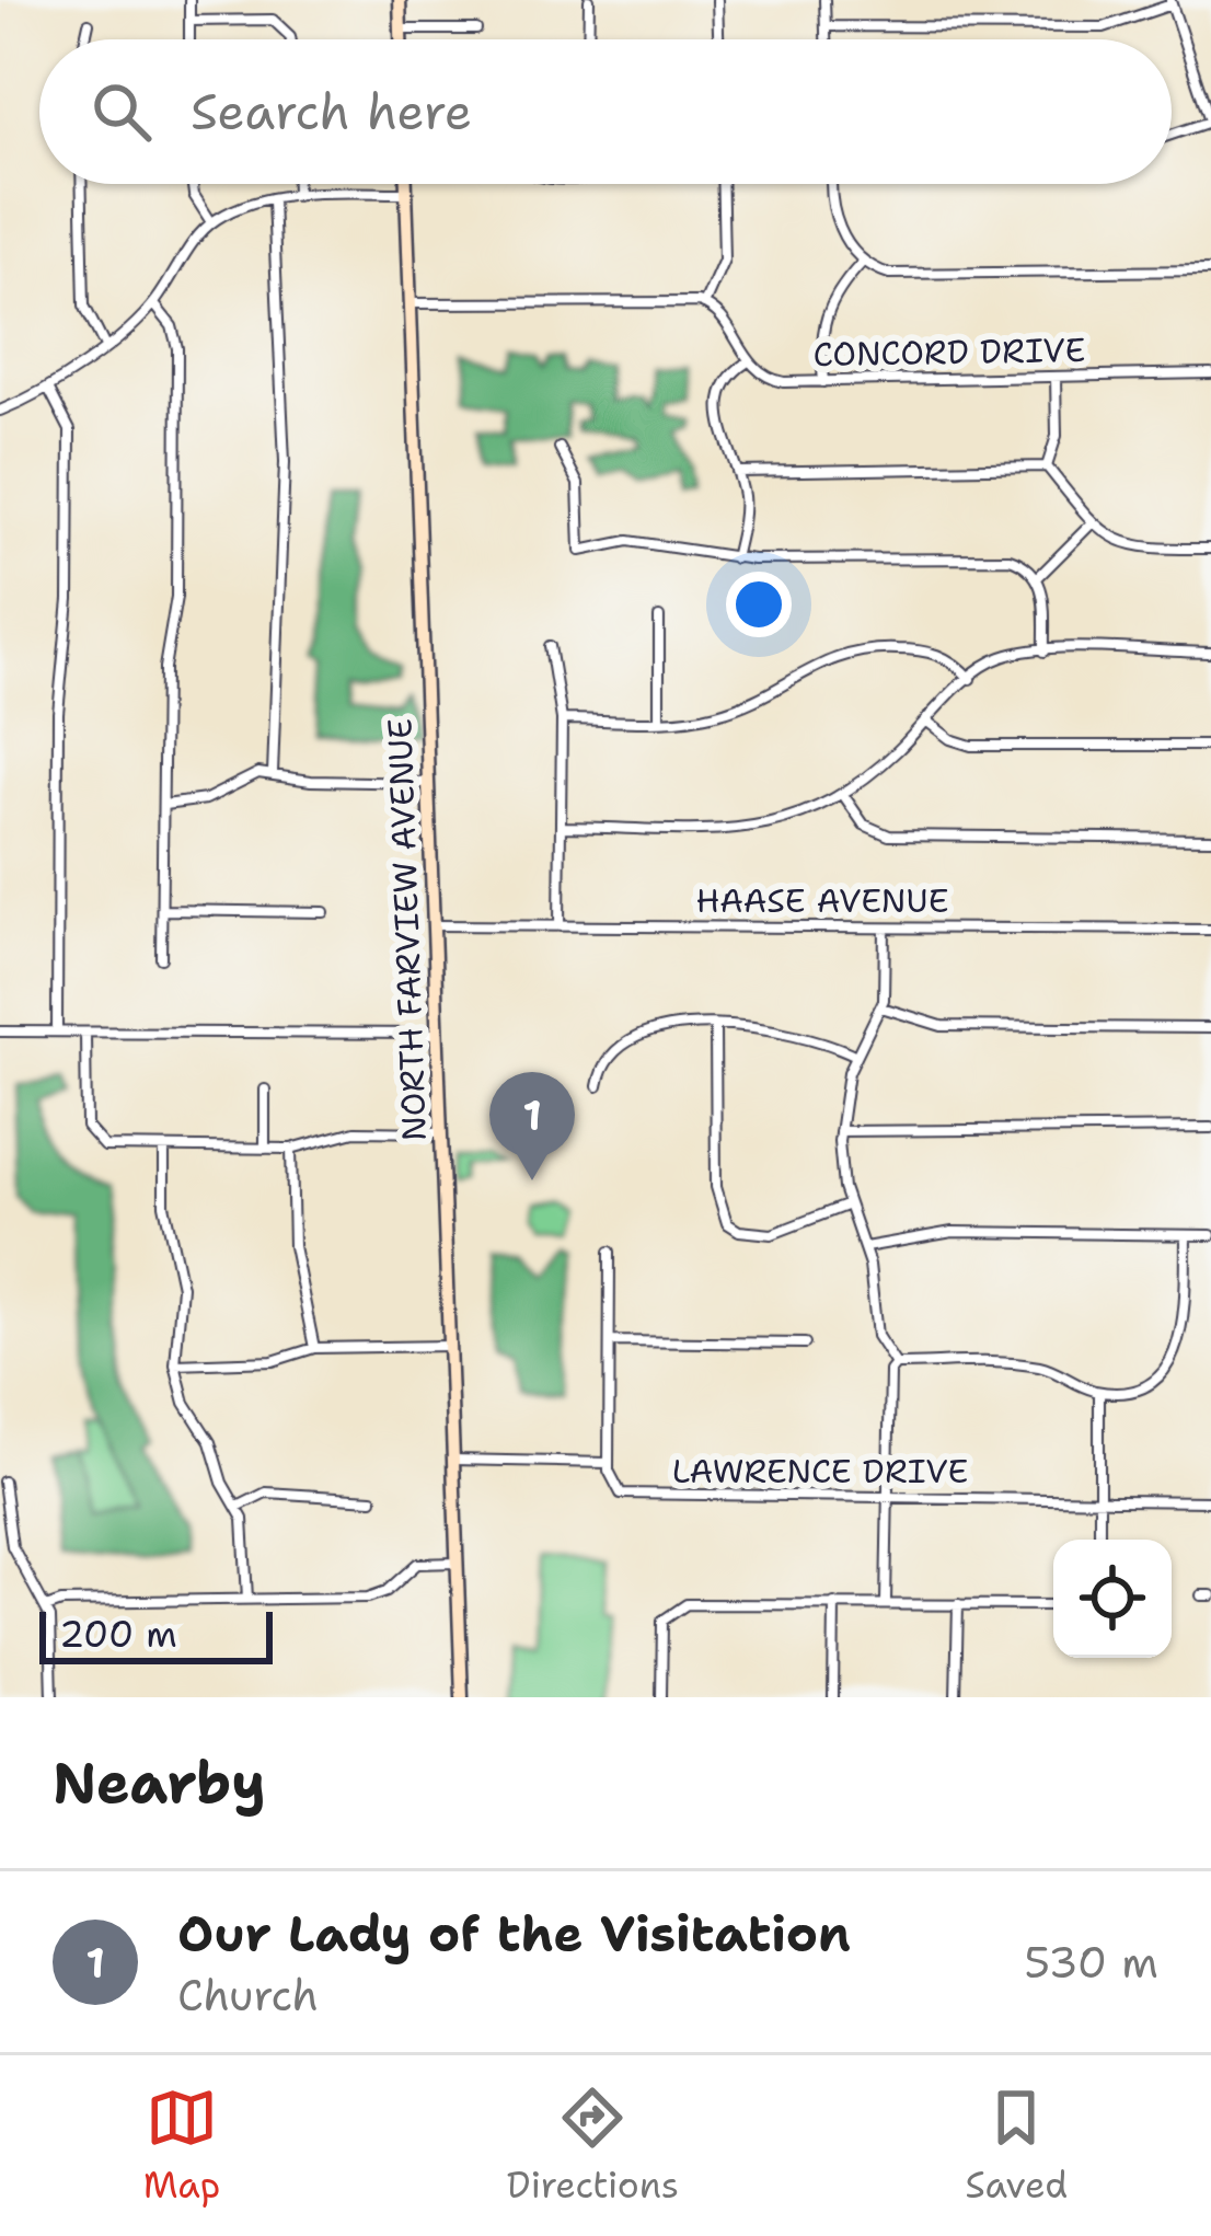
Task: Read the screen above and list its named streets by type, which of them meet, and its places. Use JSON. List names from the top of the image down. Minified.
{"streets":{"street":["CONCORD DRIVE","HAASE AVENUE","NORTH FARVIEW AVENUE","LAWRENCE DRIVE"]},"crossings":[["HAASE AVENUE","NORTH FARVIEW AVENUE"]],"scale_bar":"200 m","page":{"search":"Search here","pins":"1","scale":"200 m","heading":"Nearby","list":[{"mark":"1","name":"Our Lady of the Visitation","note":"Church","value":"530 m"}],"nav":["Map","Directions","Saved"]}}
